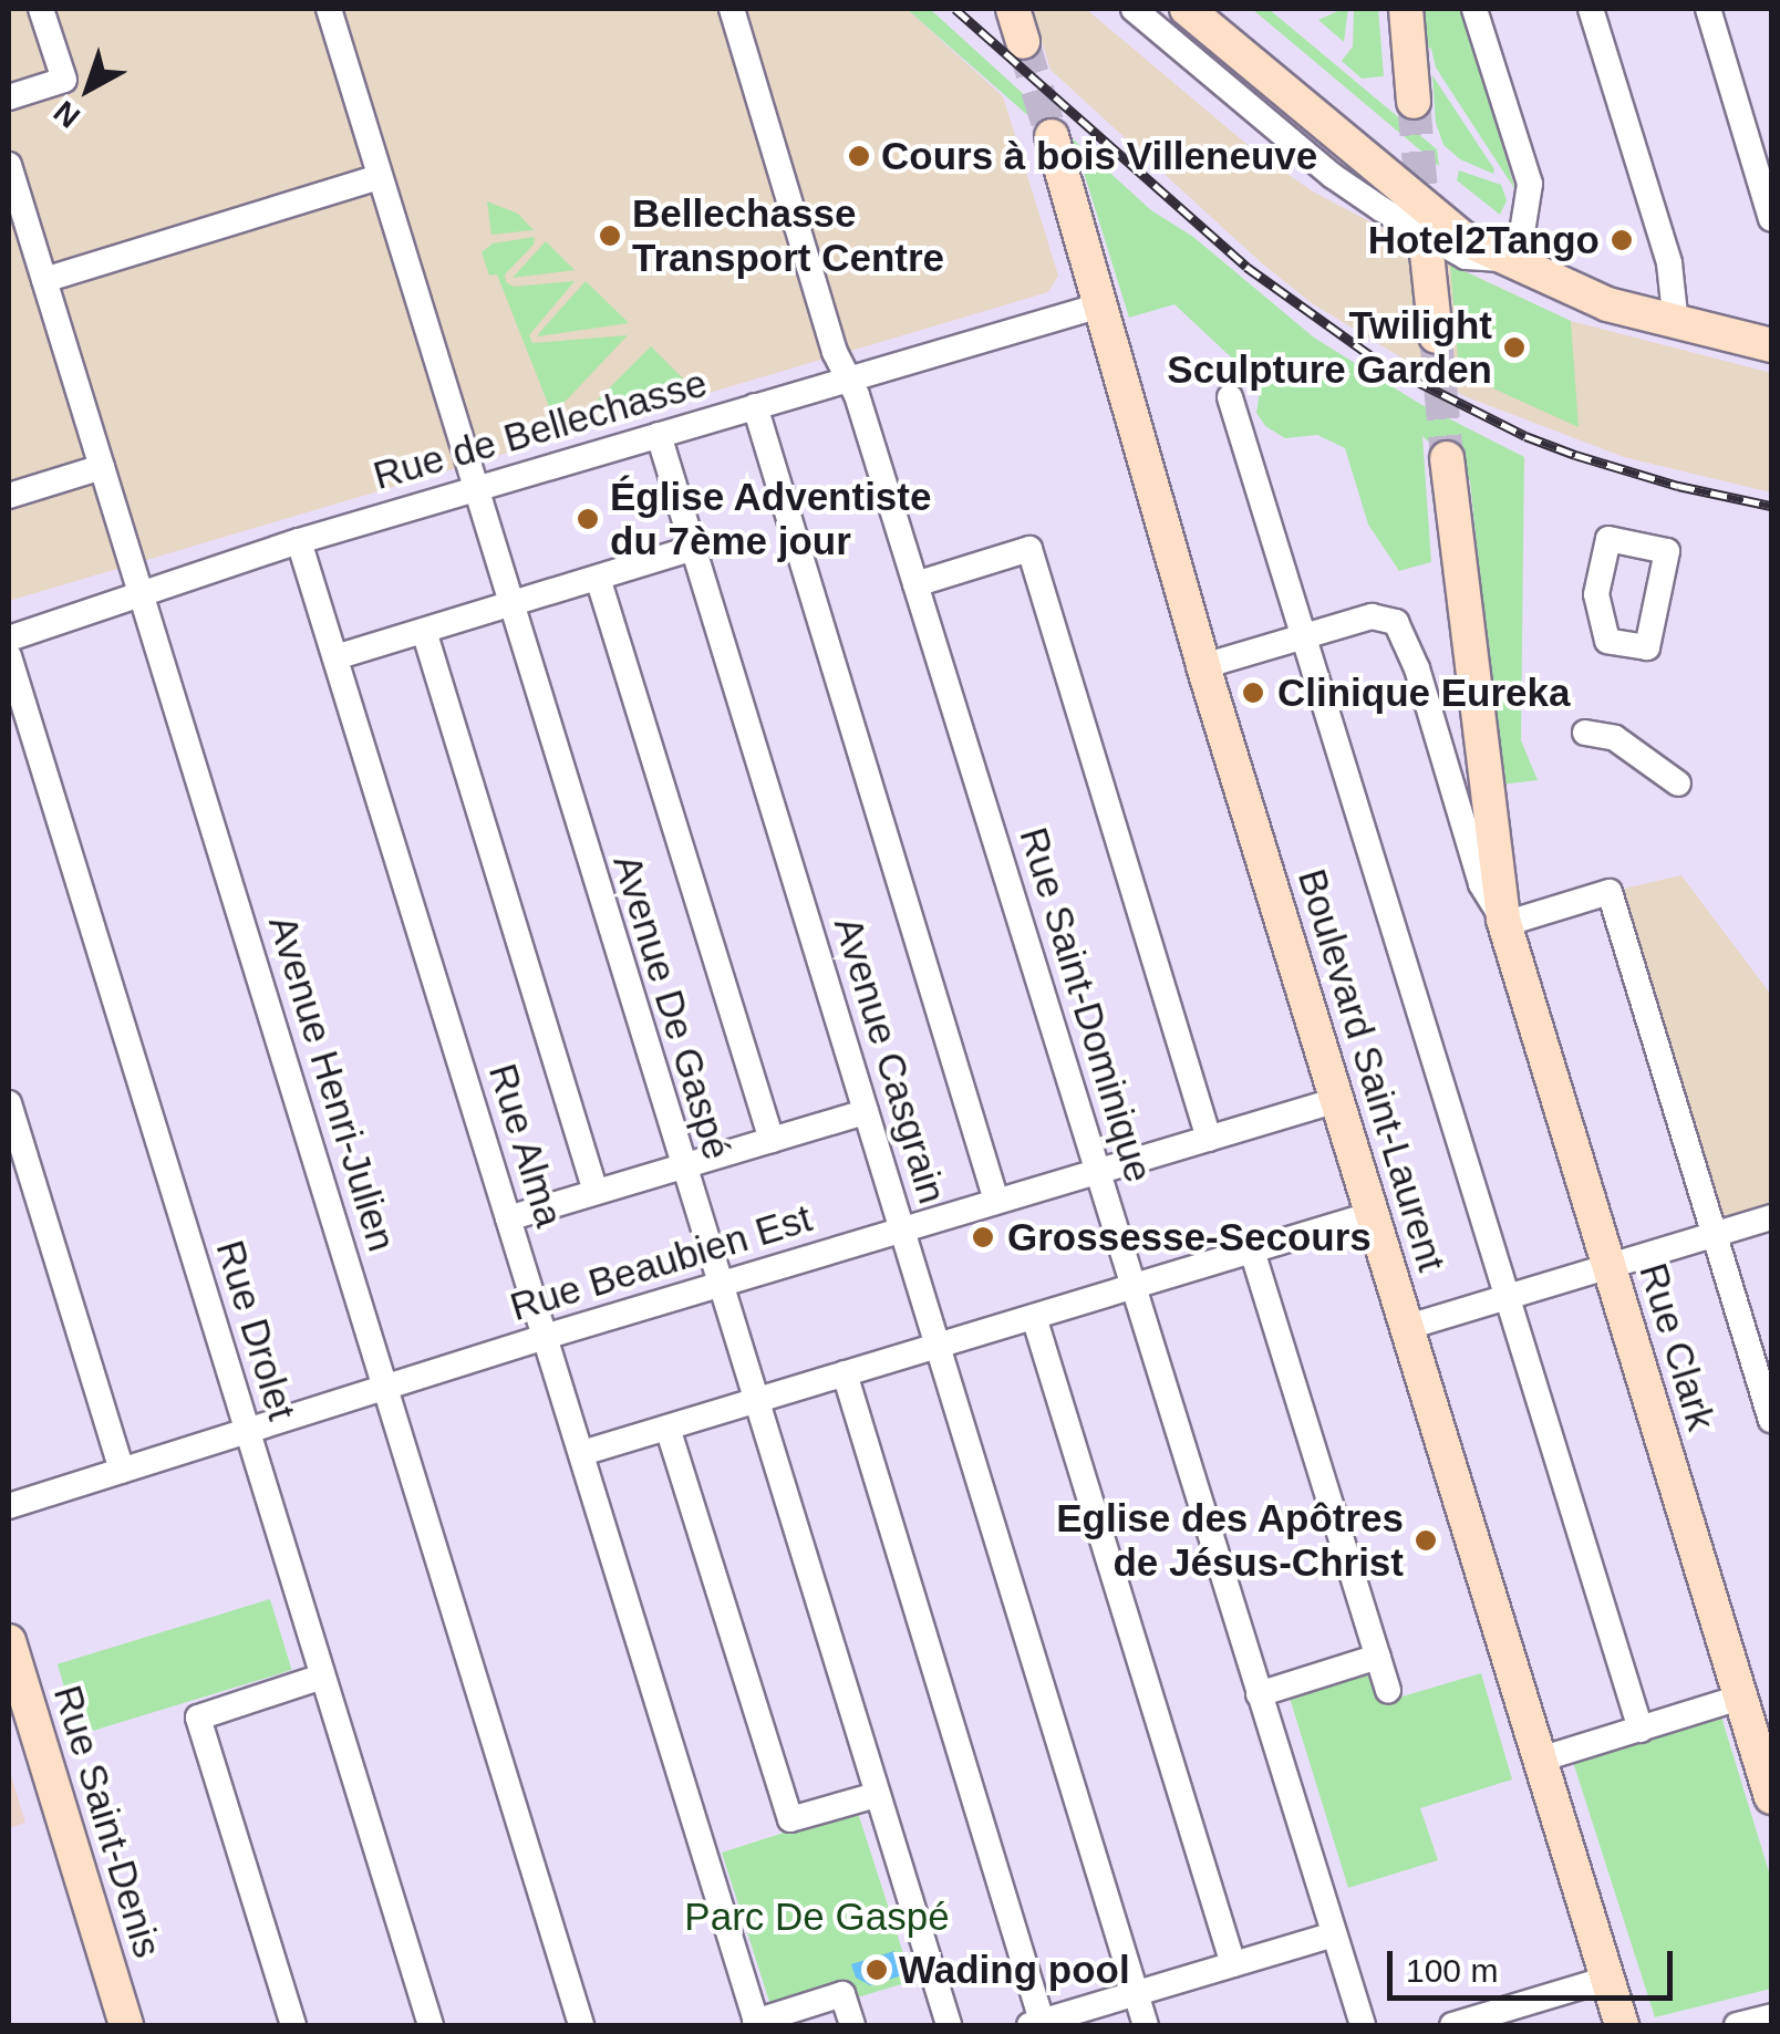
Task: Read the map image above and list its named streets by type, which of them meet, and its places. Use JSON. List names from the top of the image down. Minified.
{"streets":{"main road":["Boulevard Saint-Laurent","Rue Clark","Rue Saint-Denis"],"street":["Rue de Bellechasse","Rue Saint-Dominique","Avenue De Gaspé","Avenue Casgrain","Avenue Henri-Julien","Rue Alma","Rue Beaubien Est","Rue Drolet"]},"crossings":[["Rue de Bellechasse","Rue Saint-Dominique"],["Rue de Bellechasse","Avenue De Gaspé"],["Rue de Bellechasse","Avenue Casgrain"],["Rue de Bellechasse","Boulevard Saint-Laurent"],["Rue de Bellechasse","Avenue Henri-Julien"],["Rue de Bellechasse","Rue Alma"],["Rue Saint-Dominique","Rue Beaubien Est"],["Avenue De Gaspé","Rue Beaubien Est"],["Avenue Casgrain","Rue Beaubien Est"],["Boulevard Saint-Laurent","Rue Beaubien Est"],["Avenue Henri-Julien","Rue Beaubien Est"],["Rue Alma","Rue Beaubien Est"],["Rue Beaubien Est","Rue Drolet"]],"parks":["Parc De Gaspé"],"places":["Cours à bois Villeneuve","Bellechasse Transport Centre","Hotel2Tango","Twilight Sculpture Garden","Église Adventiste du 7ème jour","Clinique Eureka","Grossesse-Secours","Eglise des Apôtres de Jésus-Christ","Wading pool"],"scale_bar":"100 m","north":"bottom left"}
